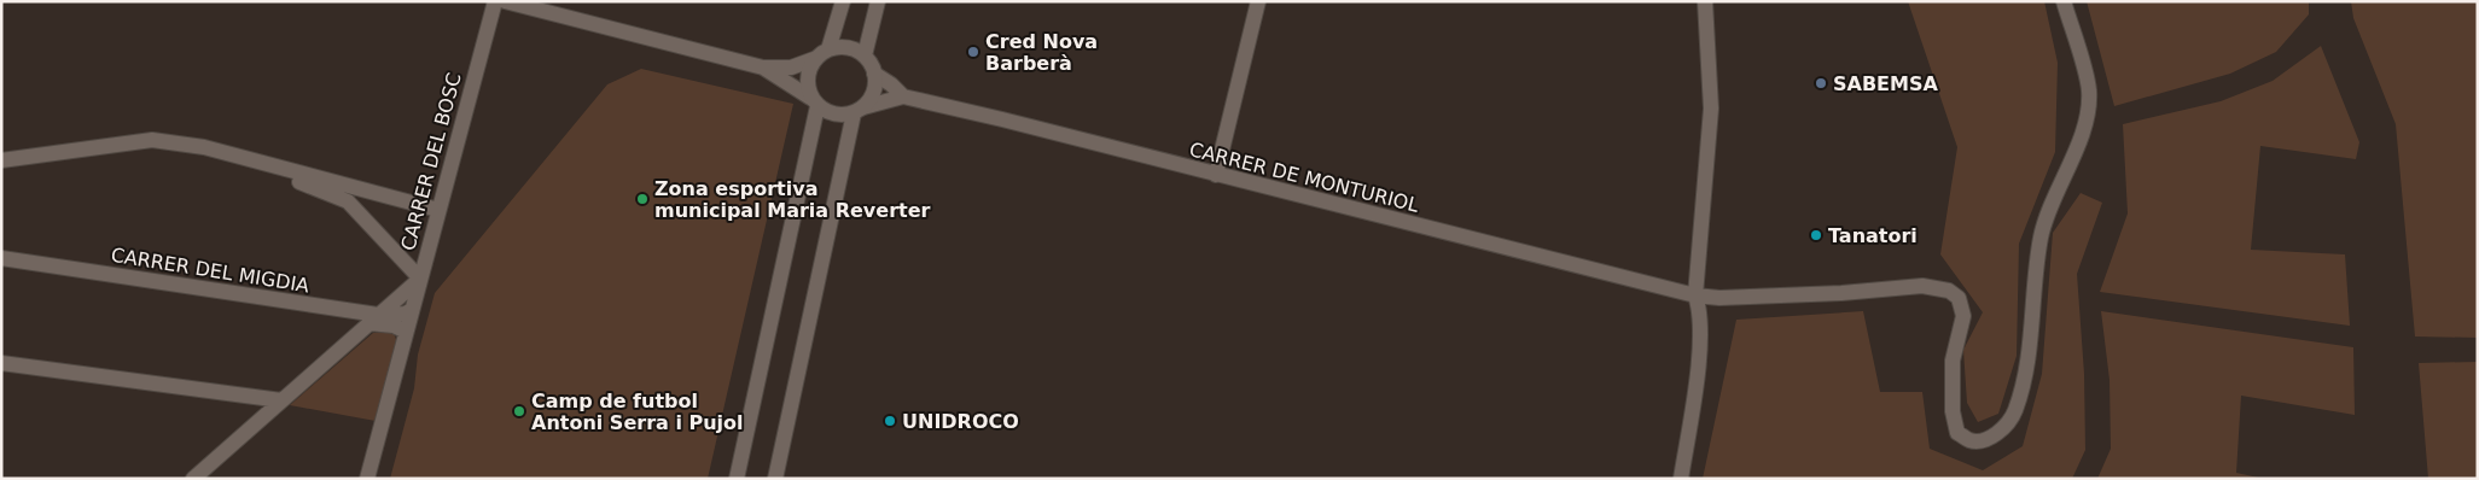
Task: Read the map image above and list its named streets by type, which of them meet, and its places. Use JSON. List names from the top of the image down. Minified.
{"streets":{"street":["CARRER DEL BOSC","CARRER DE MONTURIOL","CARRER DEL MIGDIA"]},"crossings":[["CARRER DEL BOSC","CARRER DEL MIGDIA"]],"places":["Cred Nova Barberà","SABEMSA","Zona esportiva municipal Maria Reverter","Tanatori","Camp de futbol Antoni Serra i Pujol","UNIDROCO"]}
